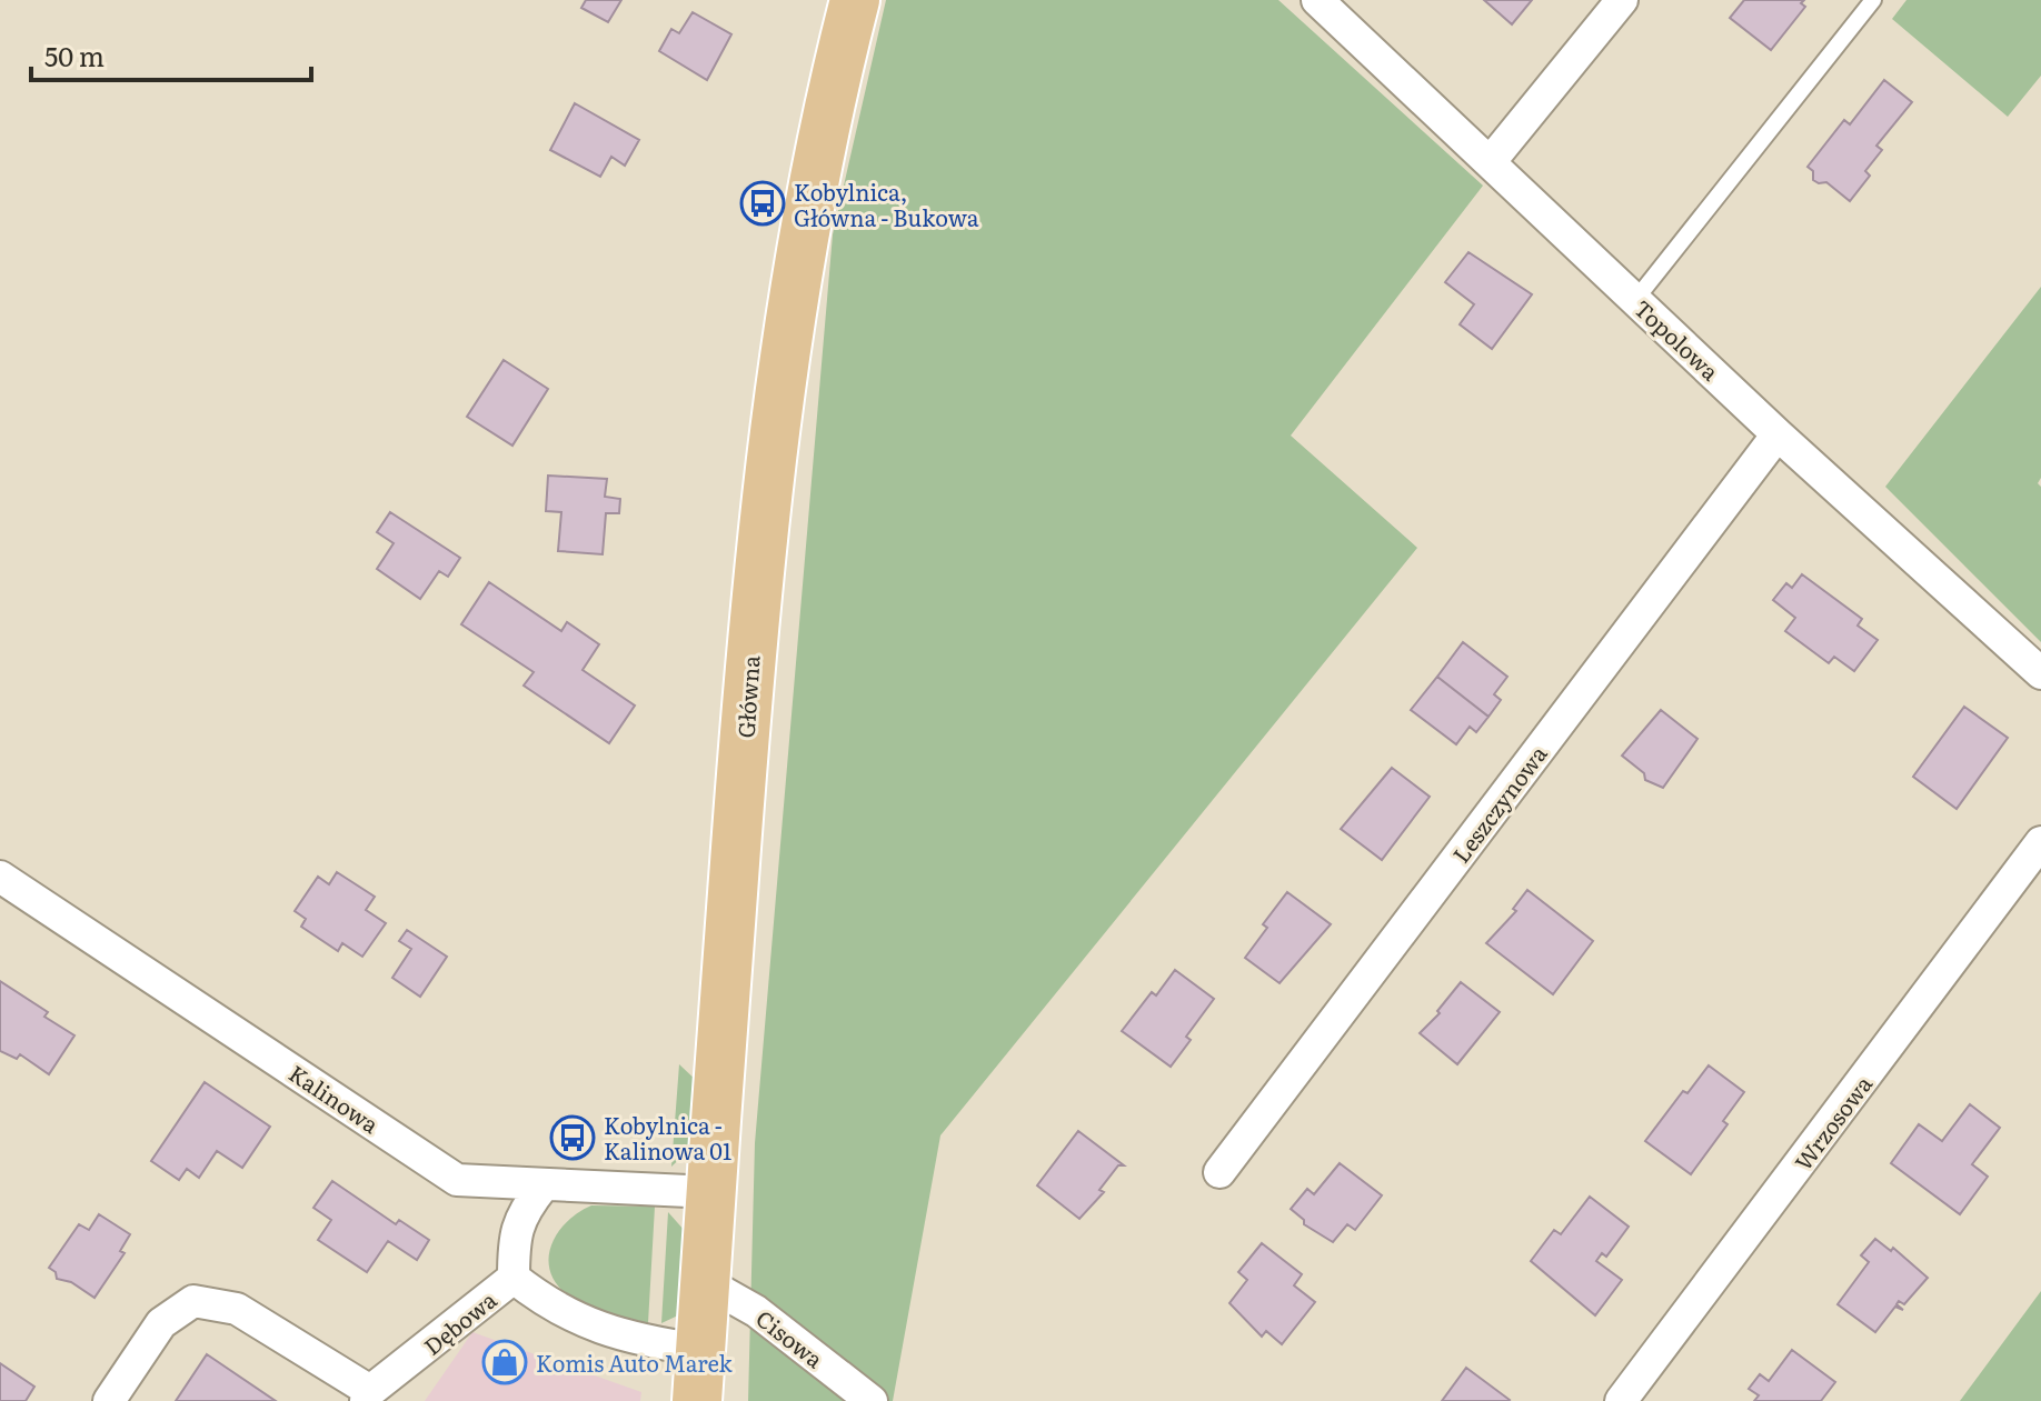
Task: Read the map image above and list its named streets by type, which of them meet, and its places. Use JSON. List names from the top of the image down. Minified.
{"streets":{"main road":["Główna"],"street":["Topolowa","Leszczynowa","Kalinowa","Wrzosowa","Dębowa","Cisowa"]},"crossings":[["Topolowa","Leszczynowa"],["Główna","Kalinowa"],["Główna","Dębowa"],["Główna","Cisowa"]],"places":{"bus stop":["Kobylnica, Główna - Bukowa","Kobylnica - Kalinowa 01"],"shop":["Komis Auto Marek"]},"scale_bar":"50 m"}
